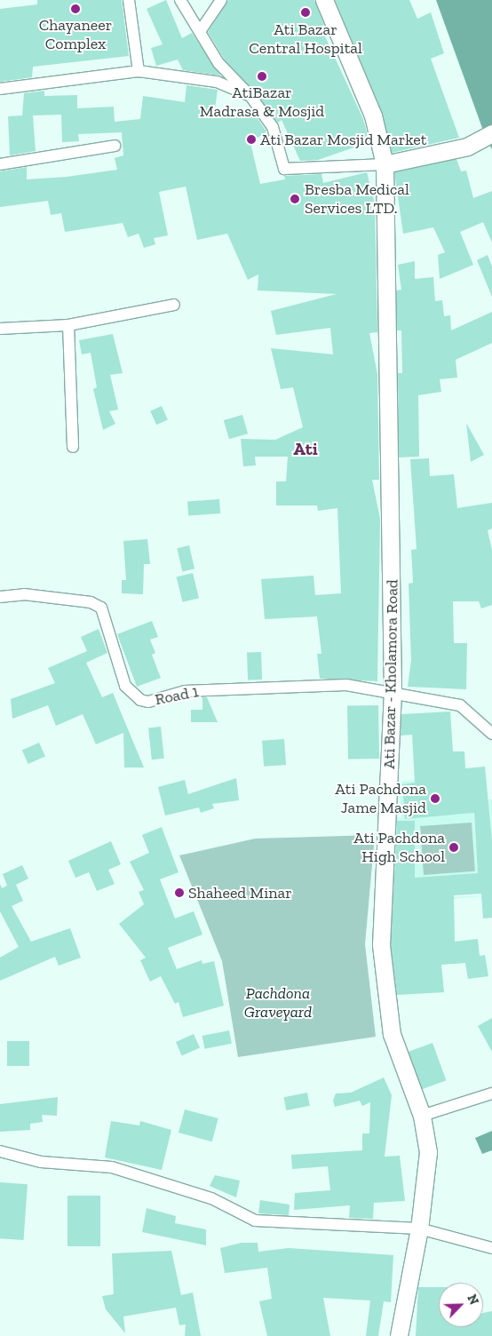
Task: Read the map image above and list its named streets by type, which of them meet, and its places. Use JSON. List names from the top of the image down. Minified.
{"streets":{"main road":["Ati Bazar - Kholamora Road"],"street":["Road 1"]},"crossings":[["Ati Bazar - Kholamora Road","Road 1"]],"districts":["Ati"],"parks":["Pachdona Graveyard"],"places":["Chayaneer Complex","Ati Bazar Central Hospital","AtiBazar Madrasa & Mosjid","Ati Bazar Mosjid Market","Bresba Medical Services LTD.","Ati Pachdona Jame Masjid","Ati Pachdona High School","Shaheed Minar"],"north":"top right"}
